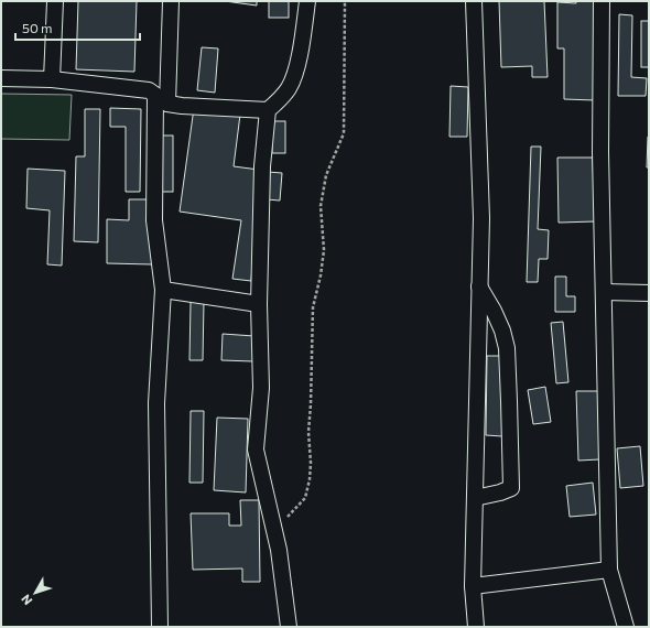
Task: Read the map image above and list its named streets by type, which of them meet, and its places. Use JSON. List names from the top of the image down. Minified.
{"scale_bar":"50 m","north":"bottom left"}
